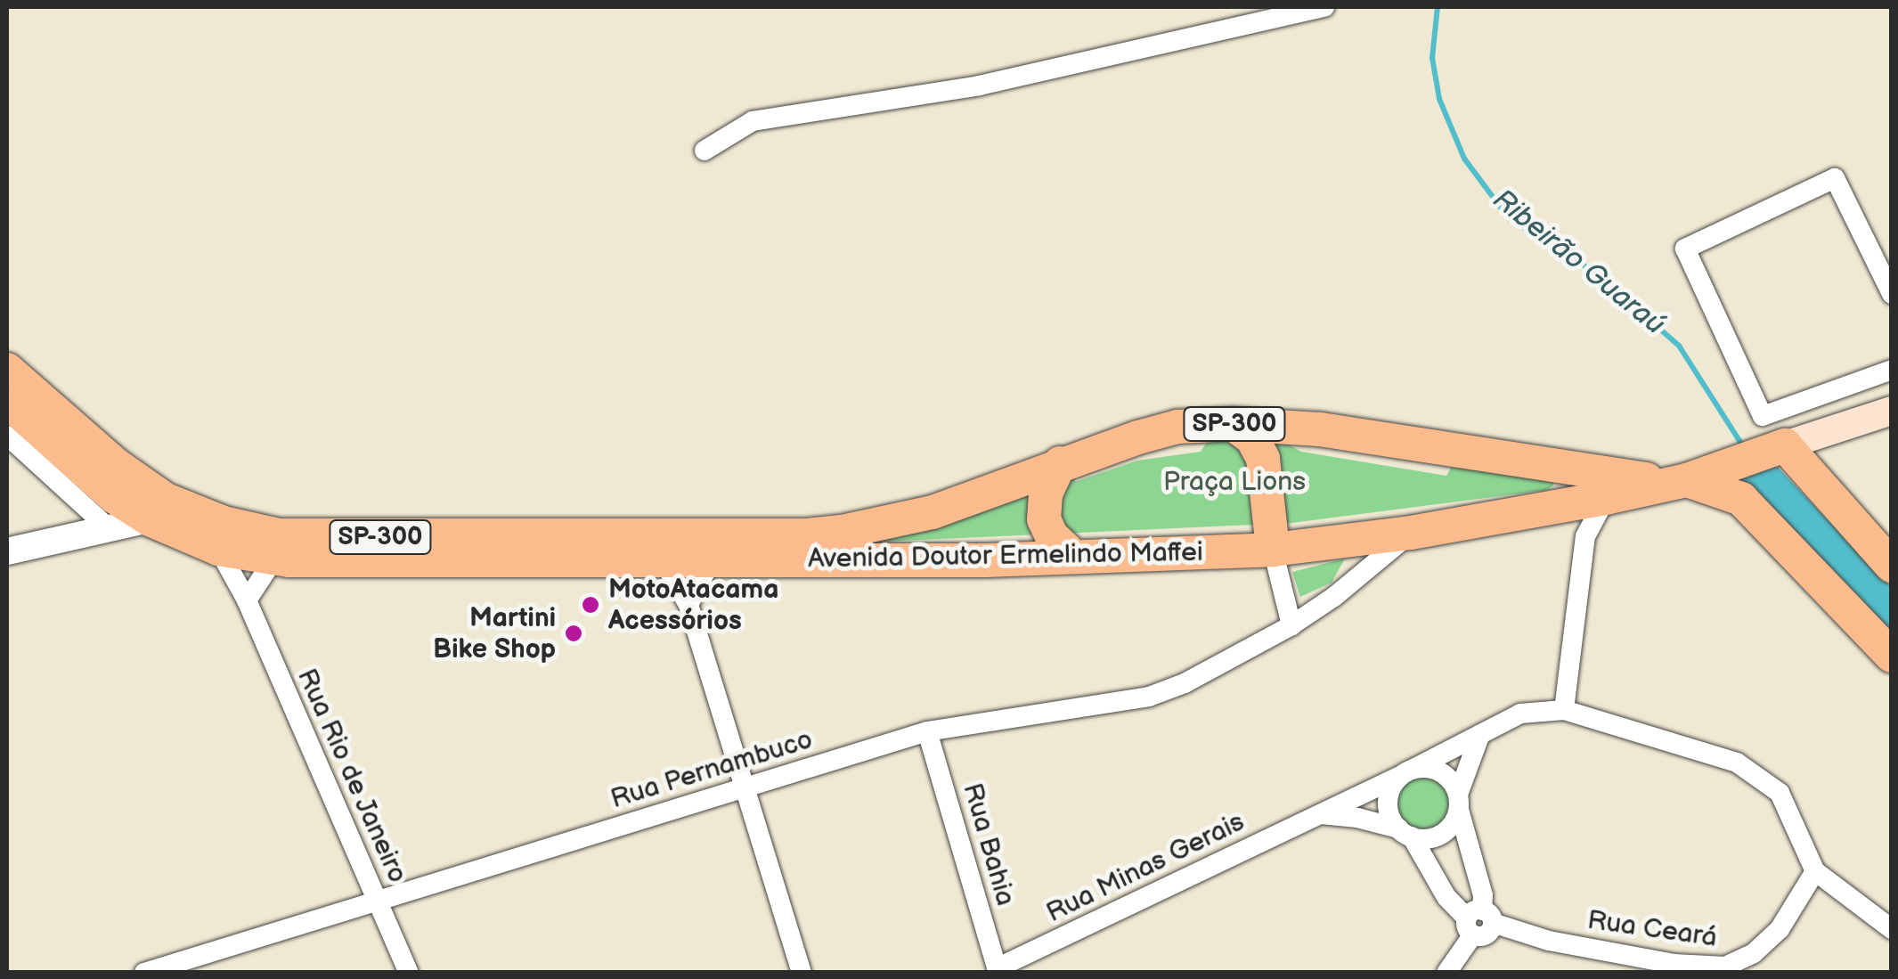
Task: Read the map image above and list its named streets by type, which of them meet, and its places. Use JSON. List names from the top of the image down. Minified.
{"streets":{"main road":["SP-300","Avenida Doutor Ermelindo Maffei"],"street":["Rua Pernambuco","Rua Rio de Janeiro","Rua Bahia","Rua Minas Gerais","Rua Ceará"]},"crossings":[["SP-300","Avenida Doutor Ermelindo Maffei"],["Avenida Doutor Ermelindo Maffei","Rua Pernambuco"],["Avenida Doutor Ermelindo Maffei","Rua Rio de Janeiro"],["Rua Pernambuco","Rua Rio de Janeiro"],["Rua Pernambuco","Rua Bahia"],["Rua Bahia","Rua Minas Gerais"],["Rua Minas Gerais","Rua Ceará"]],"water":["Ribeirão Guaraú"],"parks":["Praça Lions"],"places":["MotoAtacama Acessórios","Martini Bike Shop"]}
